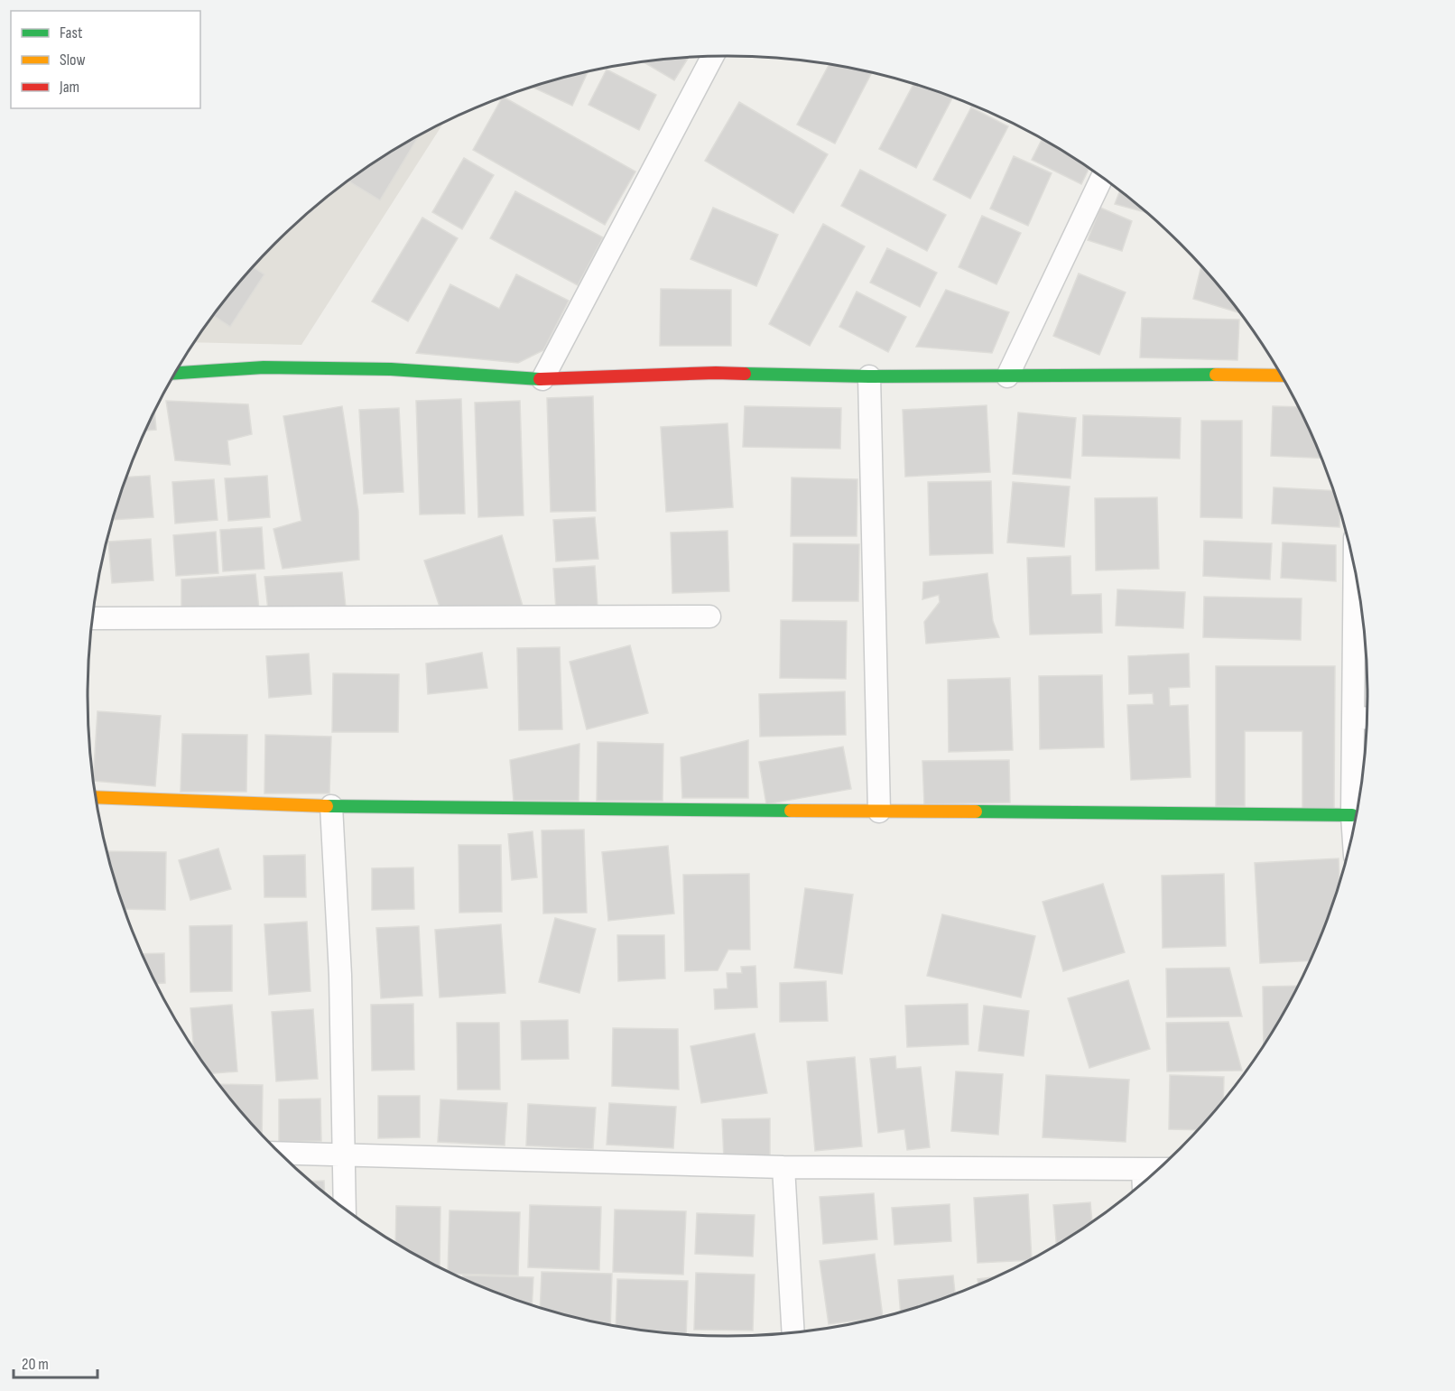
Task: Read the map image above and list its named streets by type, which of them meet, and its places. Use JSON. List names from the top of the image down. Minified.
{"legend":["Fast","Slow","Jam"],"scale_bar":"20 m"}
